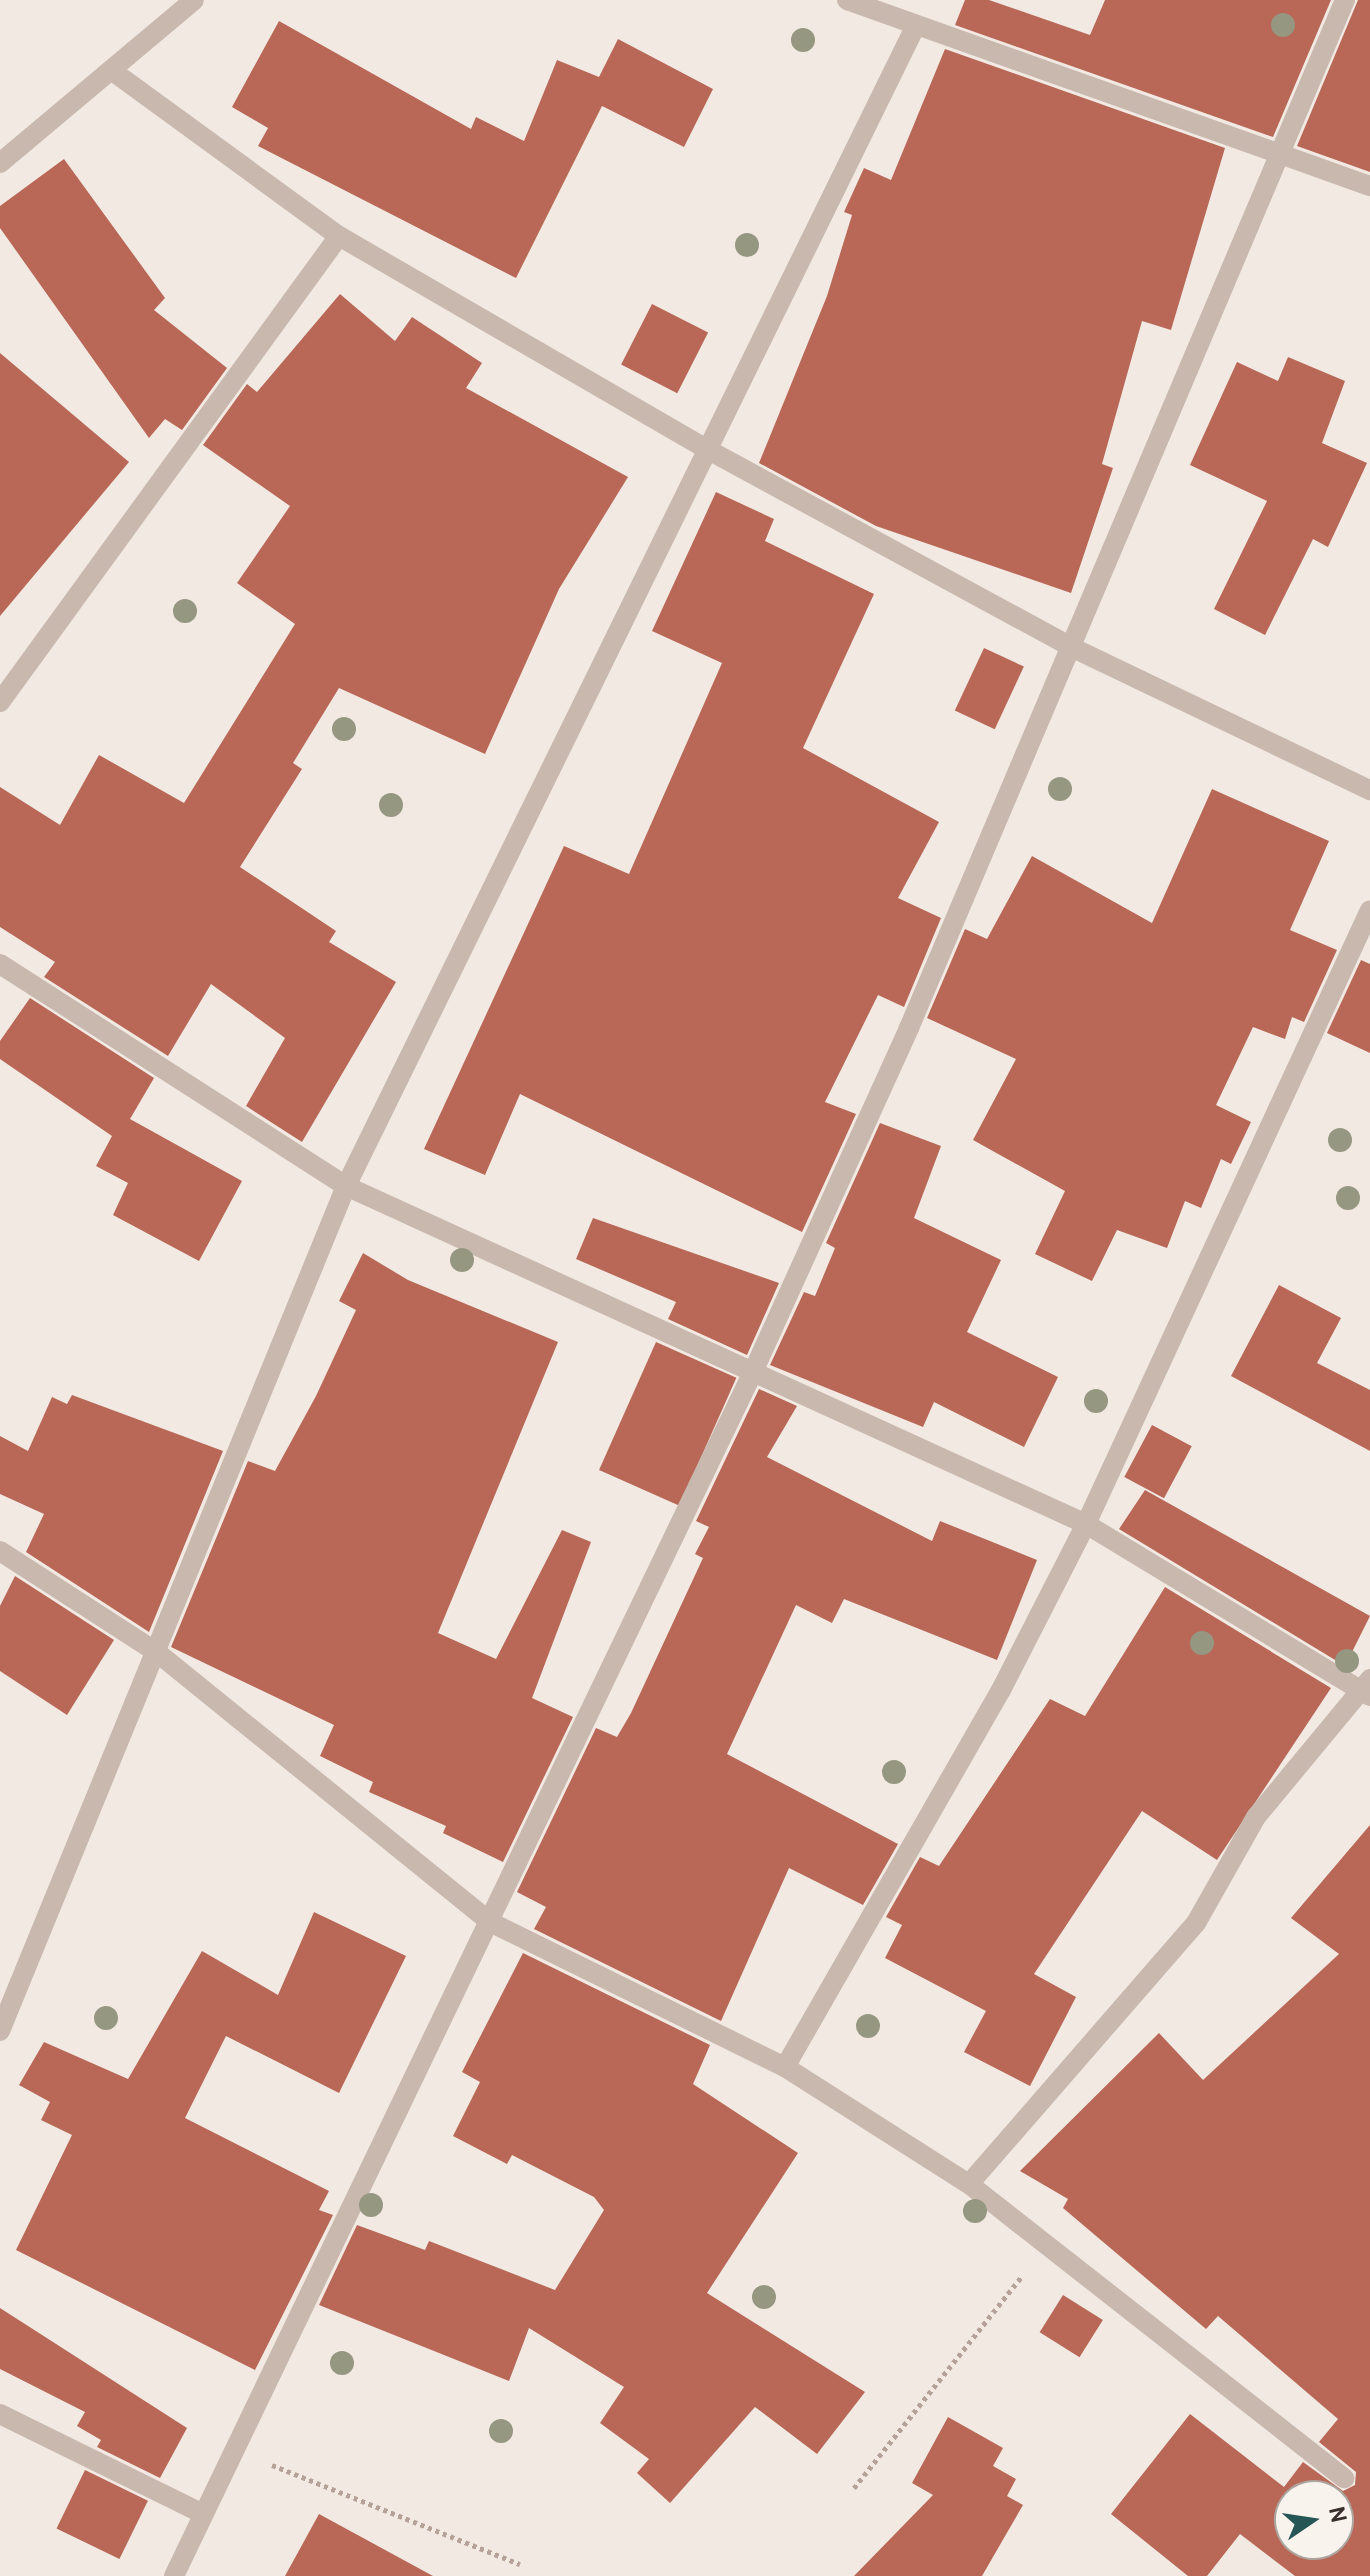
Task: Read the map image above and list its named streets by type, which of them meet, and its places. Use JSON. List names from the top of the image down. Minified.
{"north":"right"}
